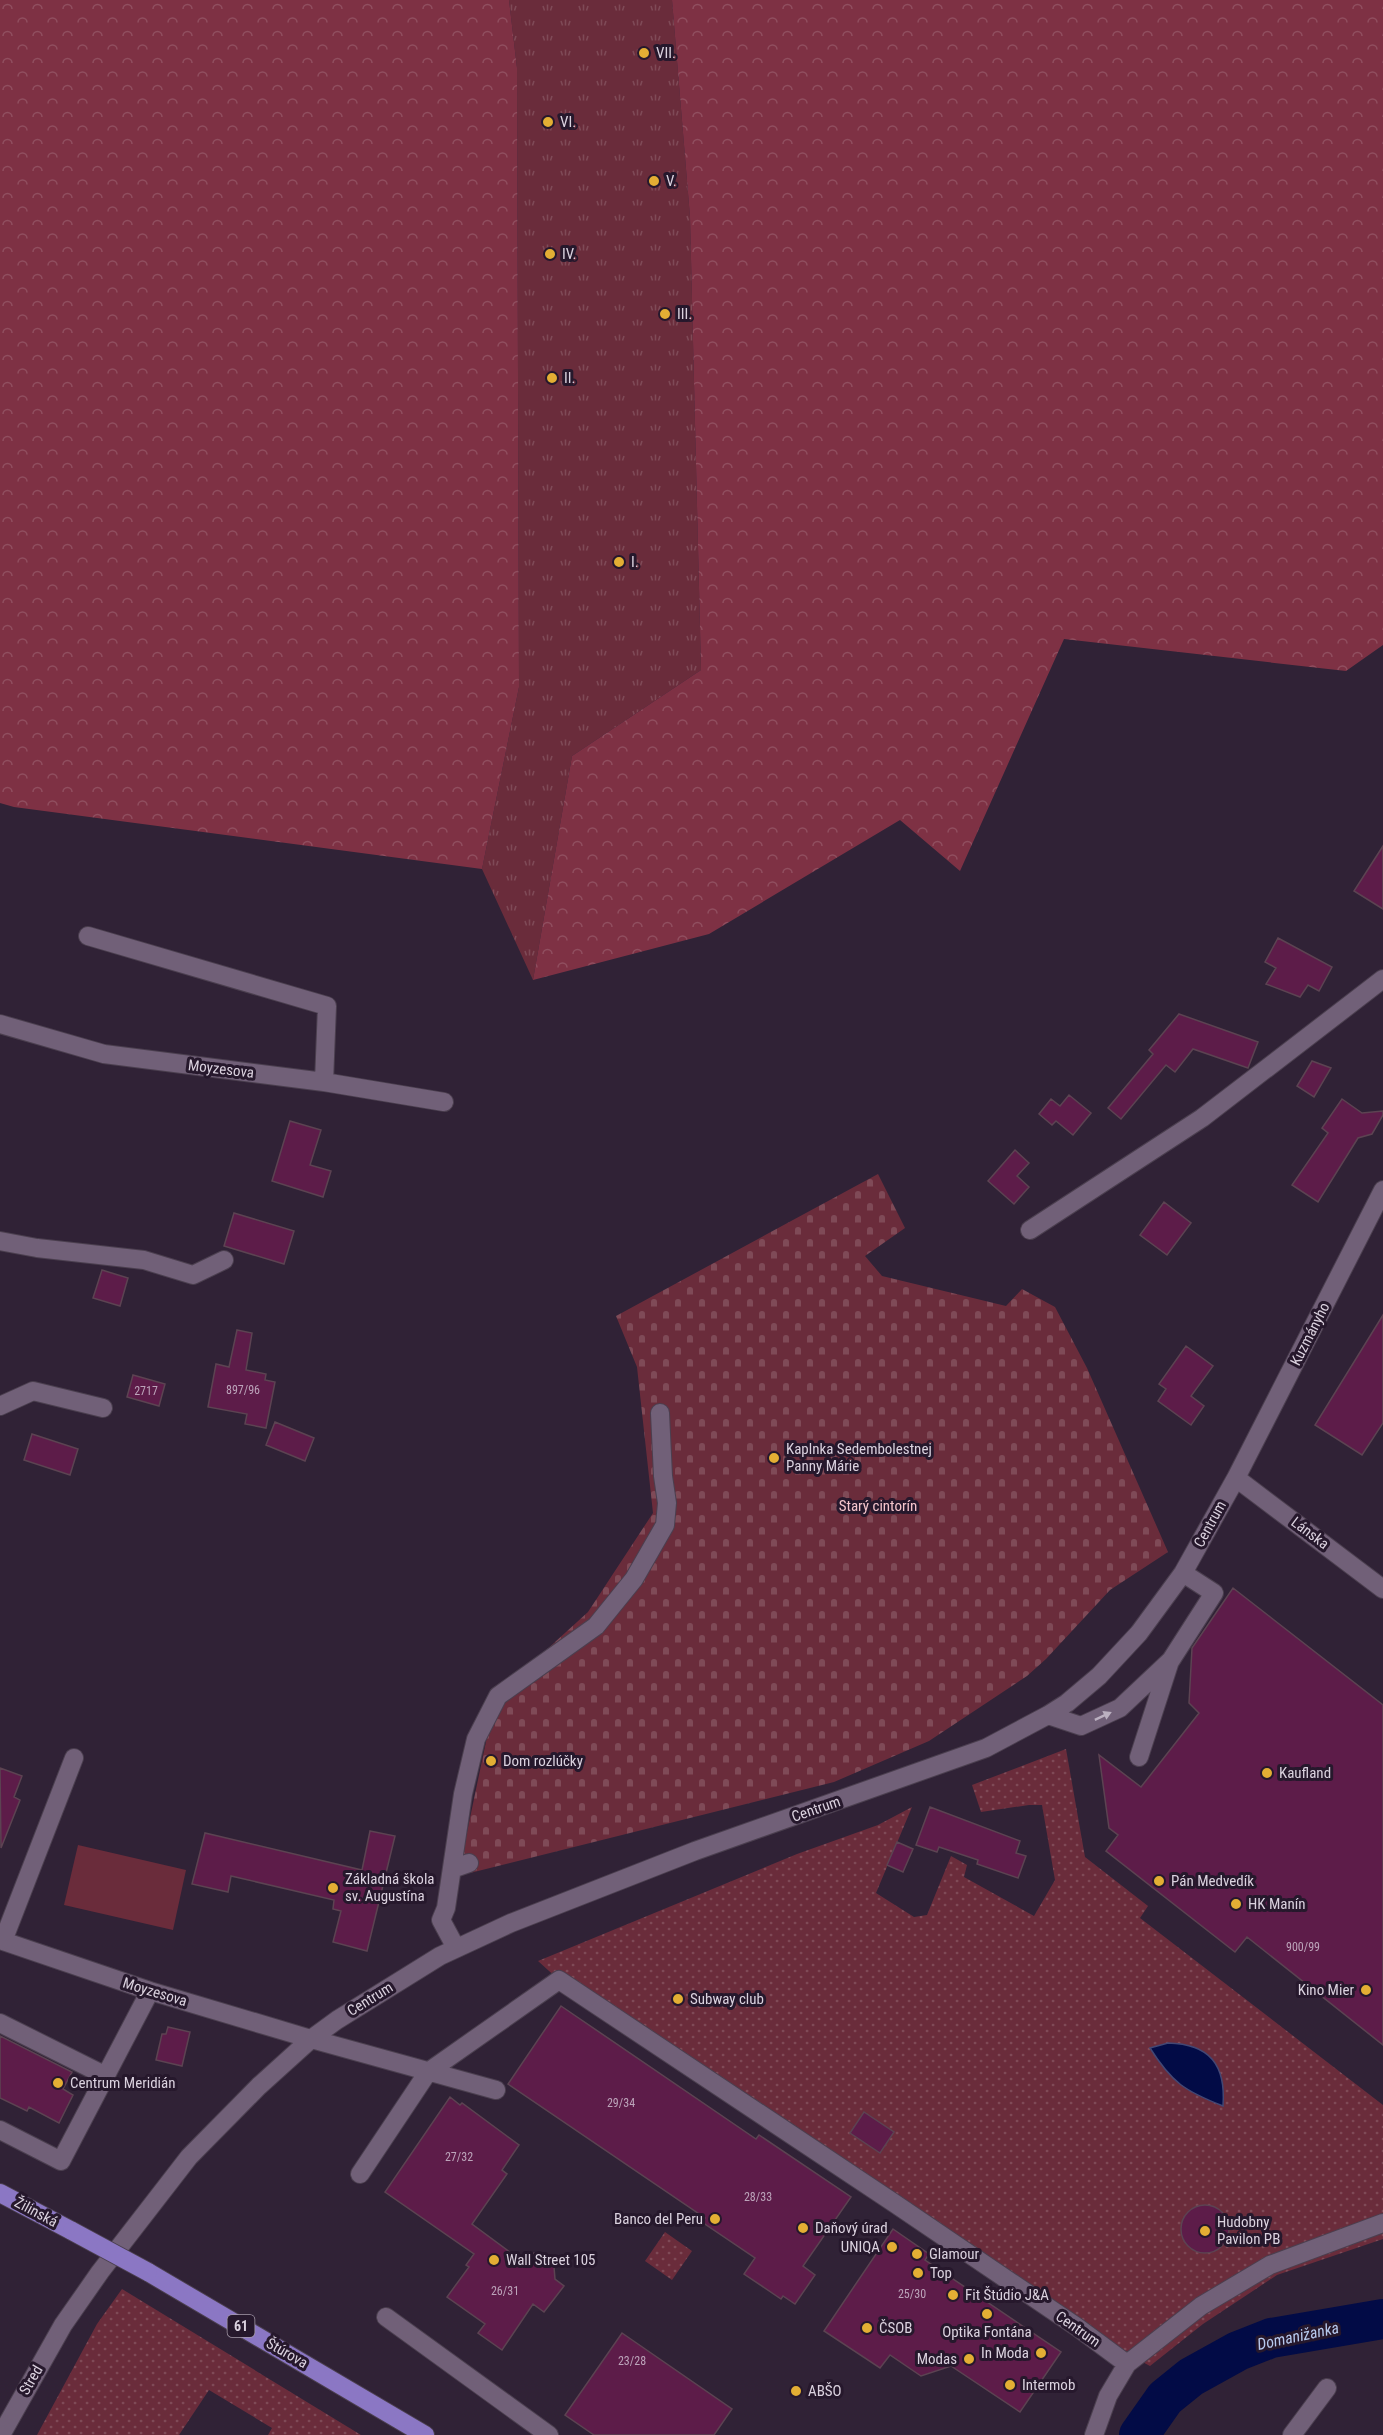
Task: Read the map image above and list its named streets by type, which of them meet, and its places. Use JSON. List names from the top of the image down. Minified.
{"streets":{"main road":["Žilinská","61","Štúrova"],"street":["Moyzesova","Kuzmányho","Centrum","Lánska","Stred"]},"crossings":[["Moyzesova","Centrum"],["Kuzmányho","Centrum"],["Kuzmányho","Lánska"],["Centrum","Lánska"],["Centrum","Stred"],["Žilinská","Štúrova"]],"water":["Domanižanka"],"parks":["Starý cintorín"],"places":["VII.","VI.","V.","IV.","III.","II.","I.","Kaplnka Sedembolestnej Panny Márie","Dom rozlúčky","Kaufland","Pán Medvedík","Základná škola sv. Augustína","HK Manín","Kino Mier","Subway club","Centrum Meridián","Banco del Peru","Daňový úrad","Hudobny Pavilon PB","UNIQA","Glamour","Wall Street 105","Top","Fit Štúdio J&A","Optika Fontána","ČSOB","In Moda","Modas","Intermob","ABŠO"],"house_numbers":["897/96","2717","900/99","29/34","27/32","28/33","26/31","25/30","23/28"]}
